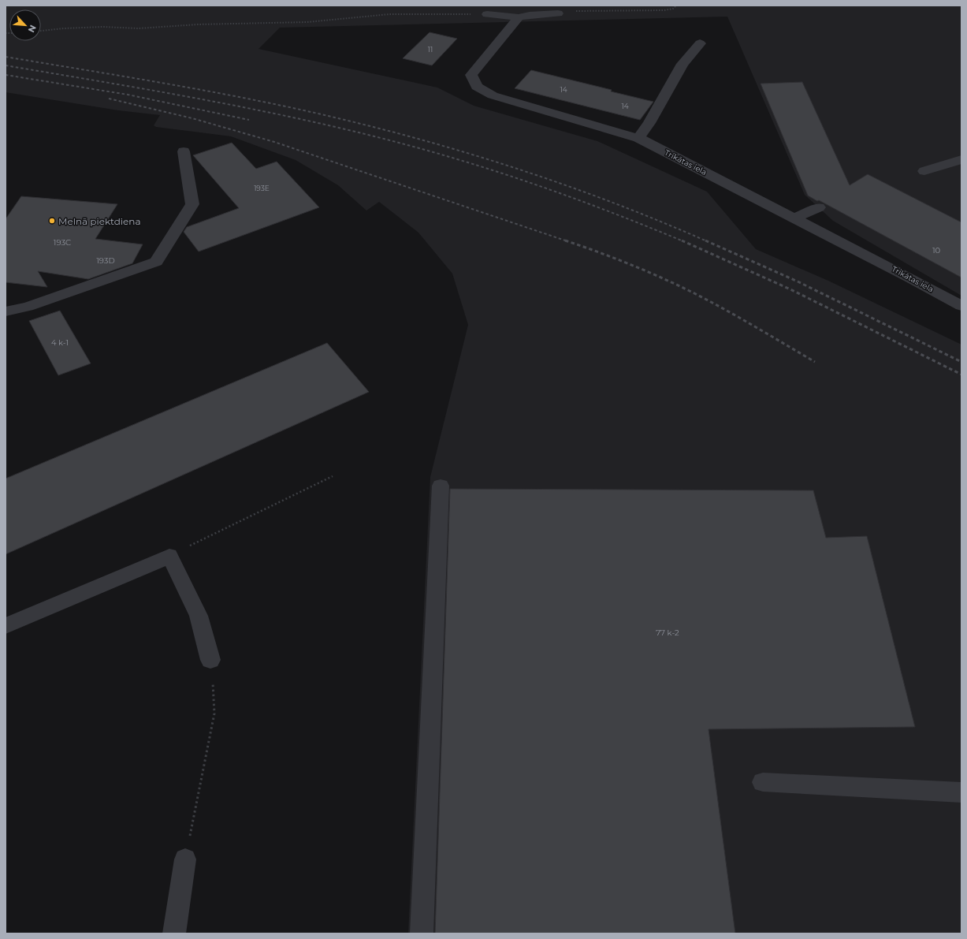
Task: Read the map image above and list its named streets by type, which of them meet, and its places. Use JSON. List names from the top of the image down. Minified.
{"streets":{"street":["Trikātas iela"]},"places":["Melnā piektdiena"],"house_numbers":["11","14","14","193E","193C","10","193D","4 k-1","77 k-2"],"north":"bottom right"}
